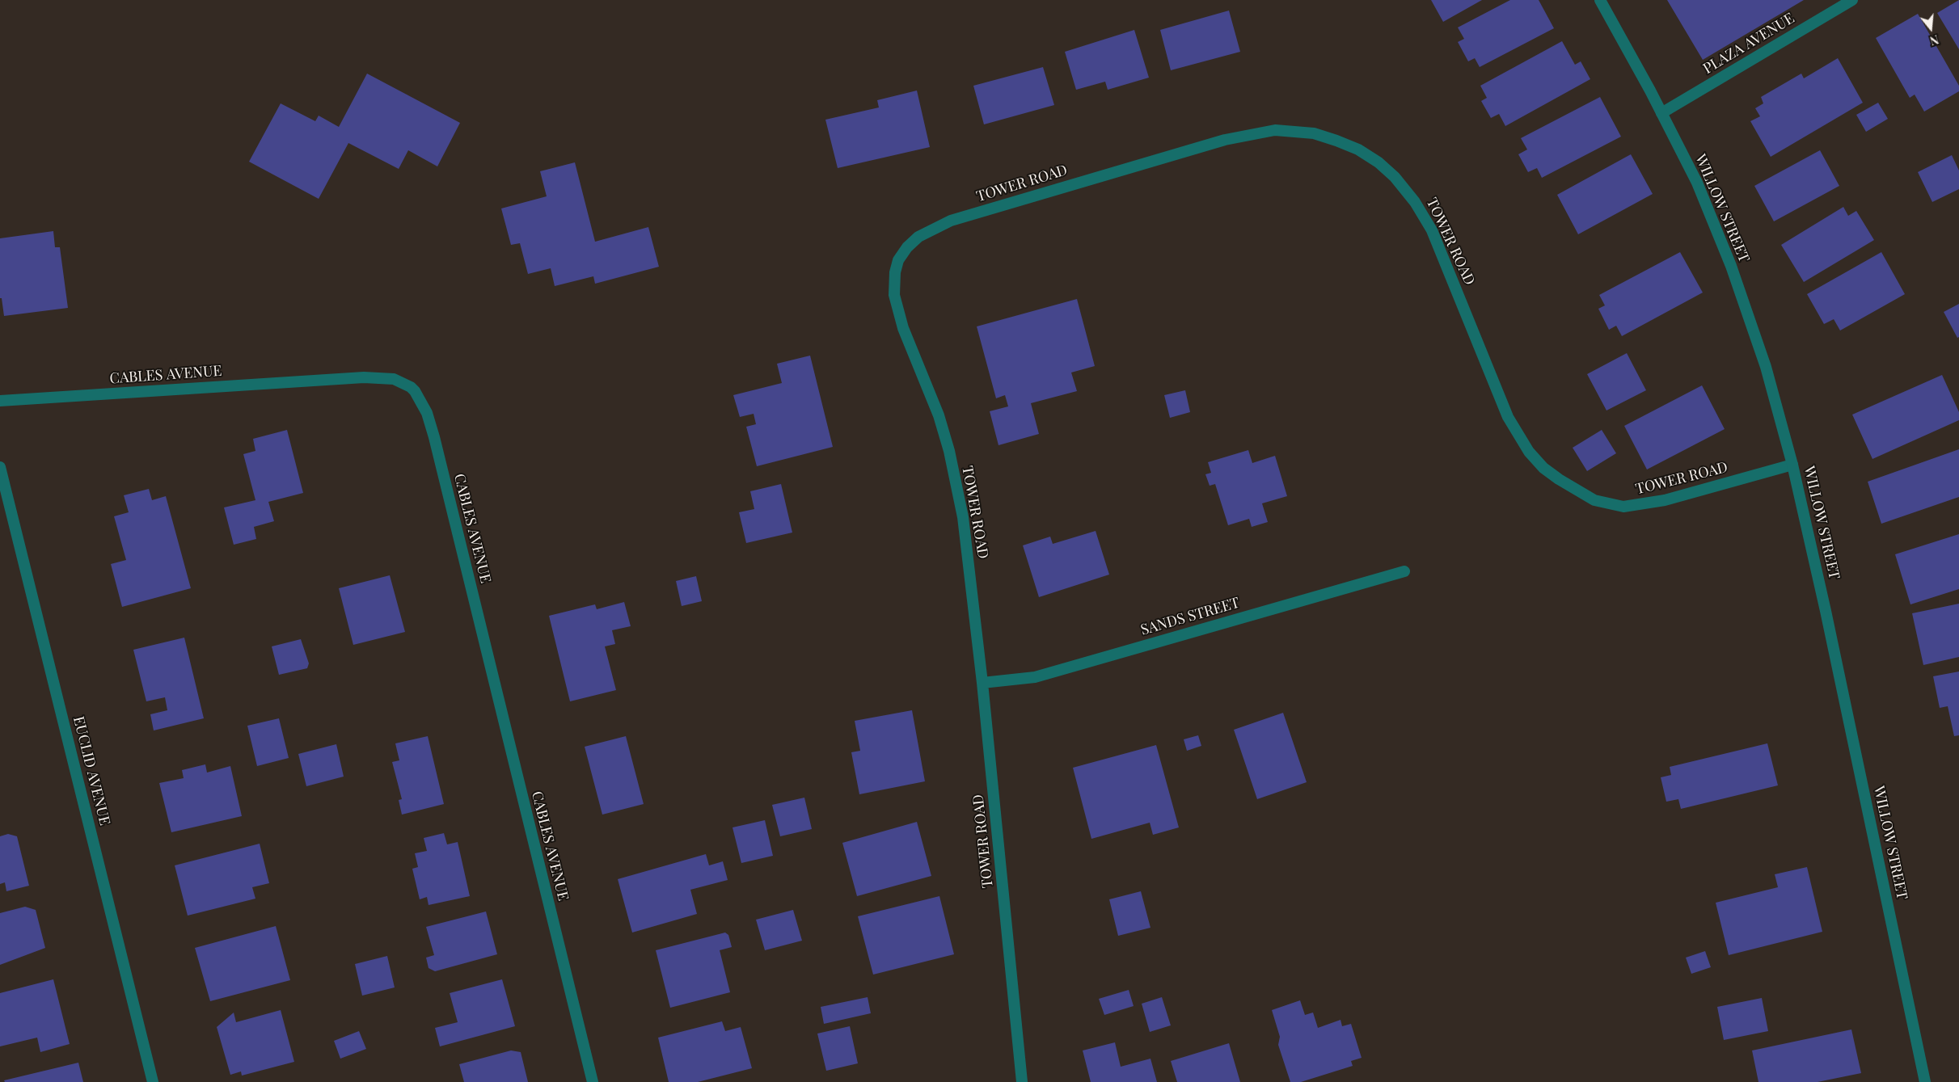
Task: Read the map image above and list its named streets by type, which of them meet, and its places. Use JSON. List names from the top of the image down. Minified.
{"streets":{"street":["PLAZA AVENUE","TOWER ROAD","WILLOW STREET","CABLES AVENUE","SANDS STREET","EUCLID AVENUE"]},"crossings":[["PLAZA AVENUE","WILLOW STREET"],["TOWER ROAD","WILLOW STREET"],["TOWER ROAD","SANDS STREET"]],"north":"bottom"}
